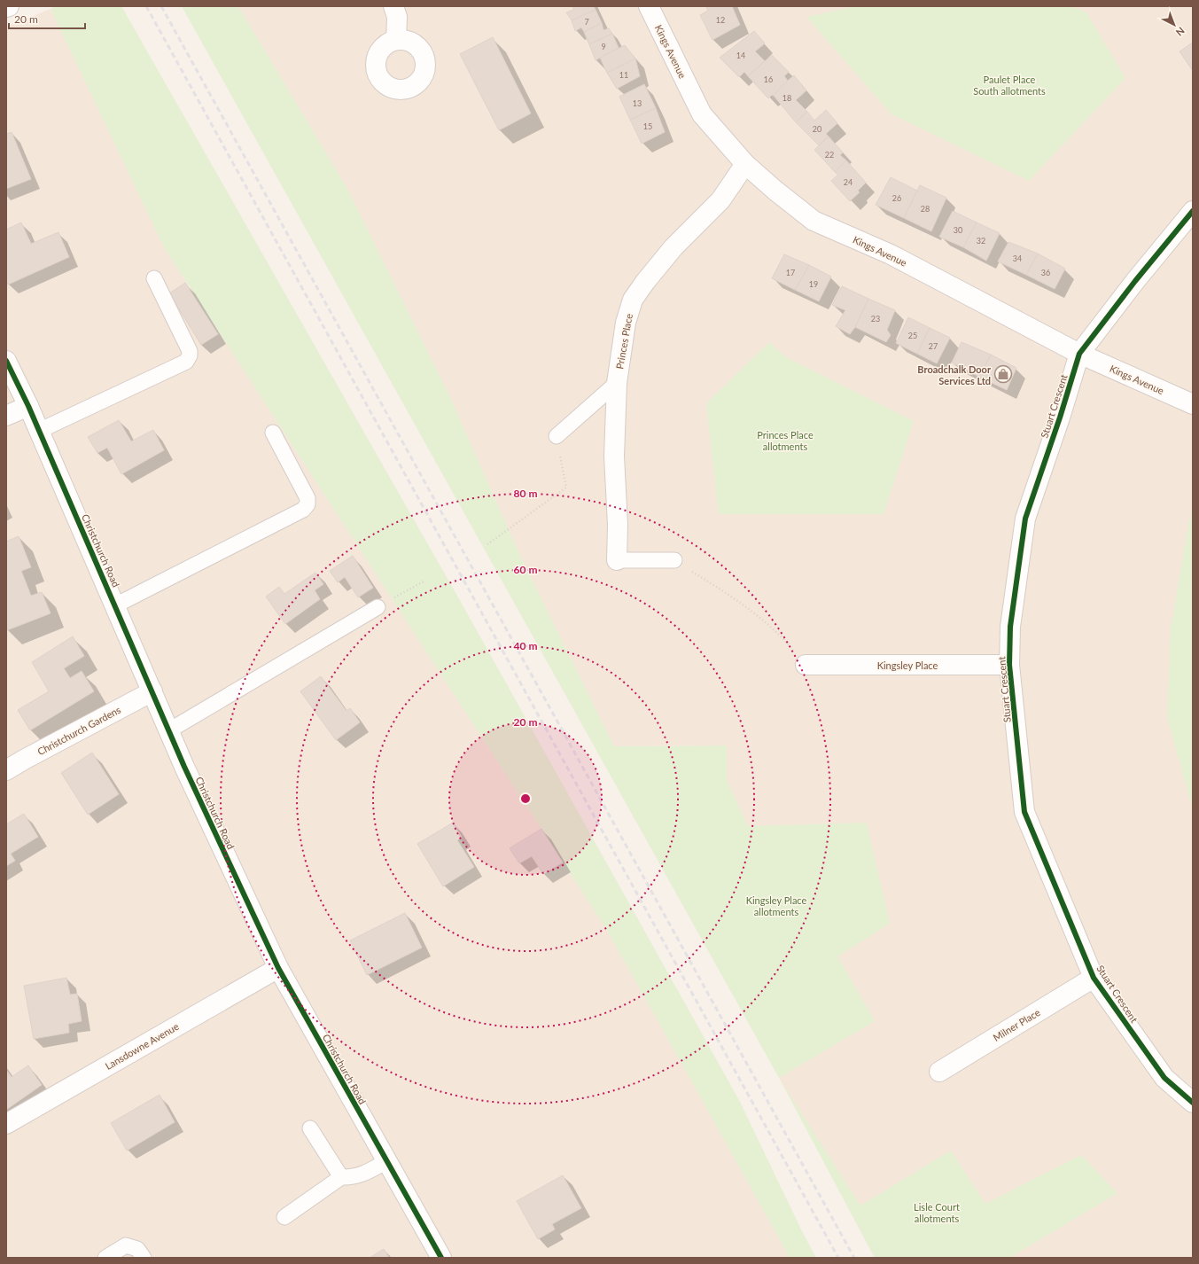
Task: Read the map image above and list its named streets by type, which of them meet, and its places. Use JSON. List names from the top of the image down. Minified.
{"streets":{"street":["Kings Avenue","Princes Place","Stuart Crescent","Christchurch Road","Kingsley Place","Christchurch Gardens","Milner Place","Lansdowne Avenue"]},"crossings":[["Kings Avenue","Princes Place"],["Kings Avenue","Stuart Crescent"],["Stuart Crescent","Kingsley Place"],["Stuart Crescent","Milner Place"],["Christchurch Road","Christchurch Gardens"],["Christchurch Road","Lansdowne Avenue"]],"parks":["Paulet Place South allotments","Princes Place allotments","Kingsley Place allotments","Lisle Court allotments"],"places":{"shop":["Broadchalk Door Services Ltd"]},"house_numbers":["12","7","9","14","11","16","18","13","15","20","22","24","26","28","30","32","34","17","36","19","23","25","27"],"scale_bar":"20 m","north":"bottom right","rings":["80 m","60 m","40 m","20 m"]}
